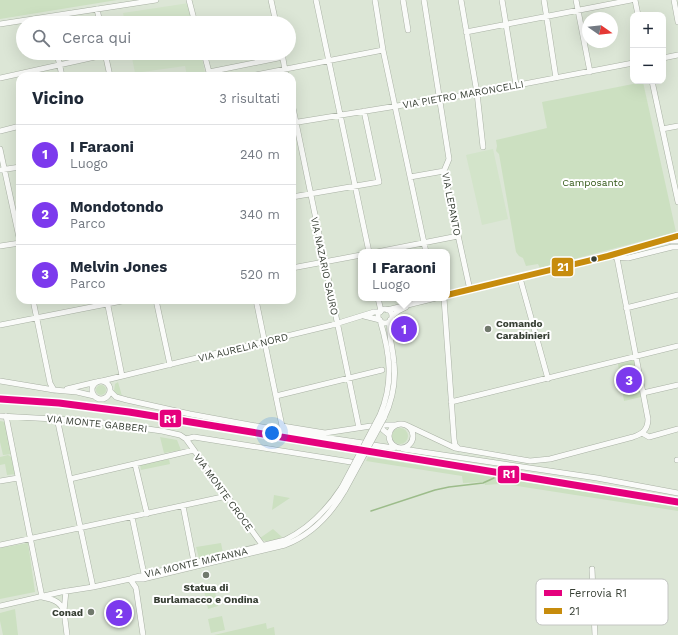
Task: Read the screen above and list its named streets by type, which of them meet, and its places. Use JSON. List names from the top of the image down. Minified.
{"streets":{"street":["VIA PIETRO MARONCELLI","VIA LEPANTO","VIA NAZARIO SAURO","VIA AURELIA NORD","VIA MONTE GABBERI","VIA MONTE CROCE","VIA MONTE MATANNA"]},"crossings":[["VIA PIETRO MARONCELLI","VIA LEPANTO"],["VIA NAZARIO SAURO","VIA AURELIA NORD"],["VIA MONTE GABBERI","VIA MONTE CROCE"],["VIA MONTE CROCE","VIA MONTE MATANNA"]],"parks":["Camposanto"],"places":["Comando Carabinieri","Statua di Burlamacco e Ondina","Conad"],"lines":["transit line 21","rail line R1"],"legend":["Ferrovia R1","21"],"north":"right","page":{"map_buttons":["+","−"],"search":"Cerca qui","heading":["Vicino","3 risultati"],"list":[{"mark":"1","name":"I Faraoni","note":"Luogo","value":"240 m"},{"mark":"2","name":"Mondotondo","note":"Parco","value":"340 m"},{"mark":"3","name":"Melvin Jones","note":"Parco","value":"520 m"}],"popup":["I Faraoni","Luogo"],"pins":["1","3","2"]}}
